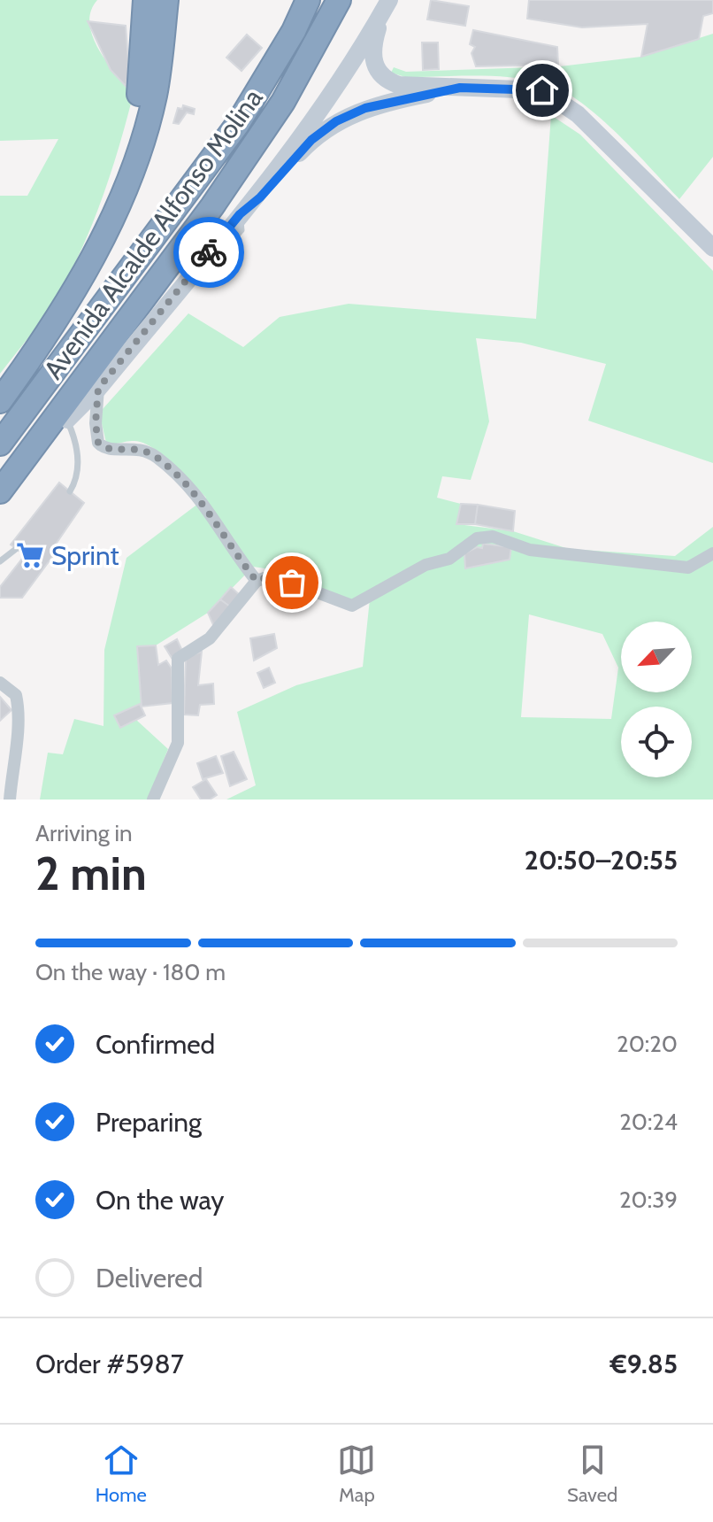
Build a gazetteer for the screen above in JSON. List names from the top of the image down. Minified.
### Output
{"streets":{"highway":["Avenida Alcalde Alfonso Molina"]},"places":{"supermarket":["Sprint"]},"north":"bottom left","page":{"heading":["2 min","Arriving in","20:50–20:55"],"panel":["Order #5987","€9.85"],"bar":"On the way · 180 m","list":[["Confirmed","20:20"],["Preparing","20:24"],["On the way","20:39"],"Delivered"],"tabs":["Home","Map","Saved"]}}
